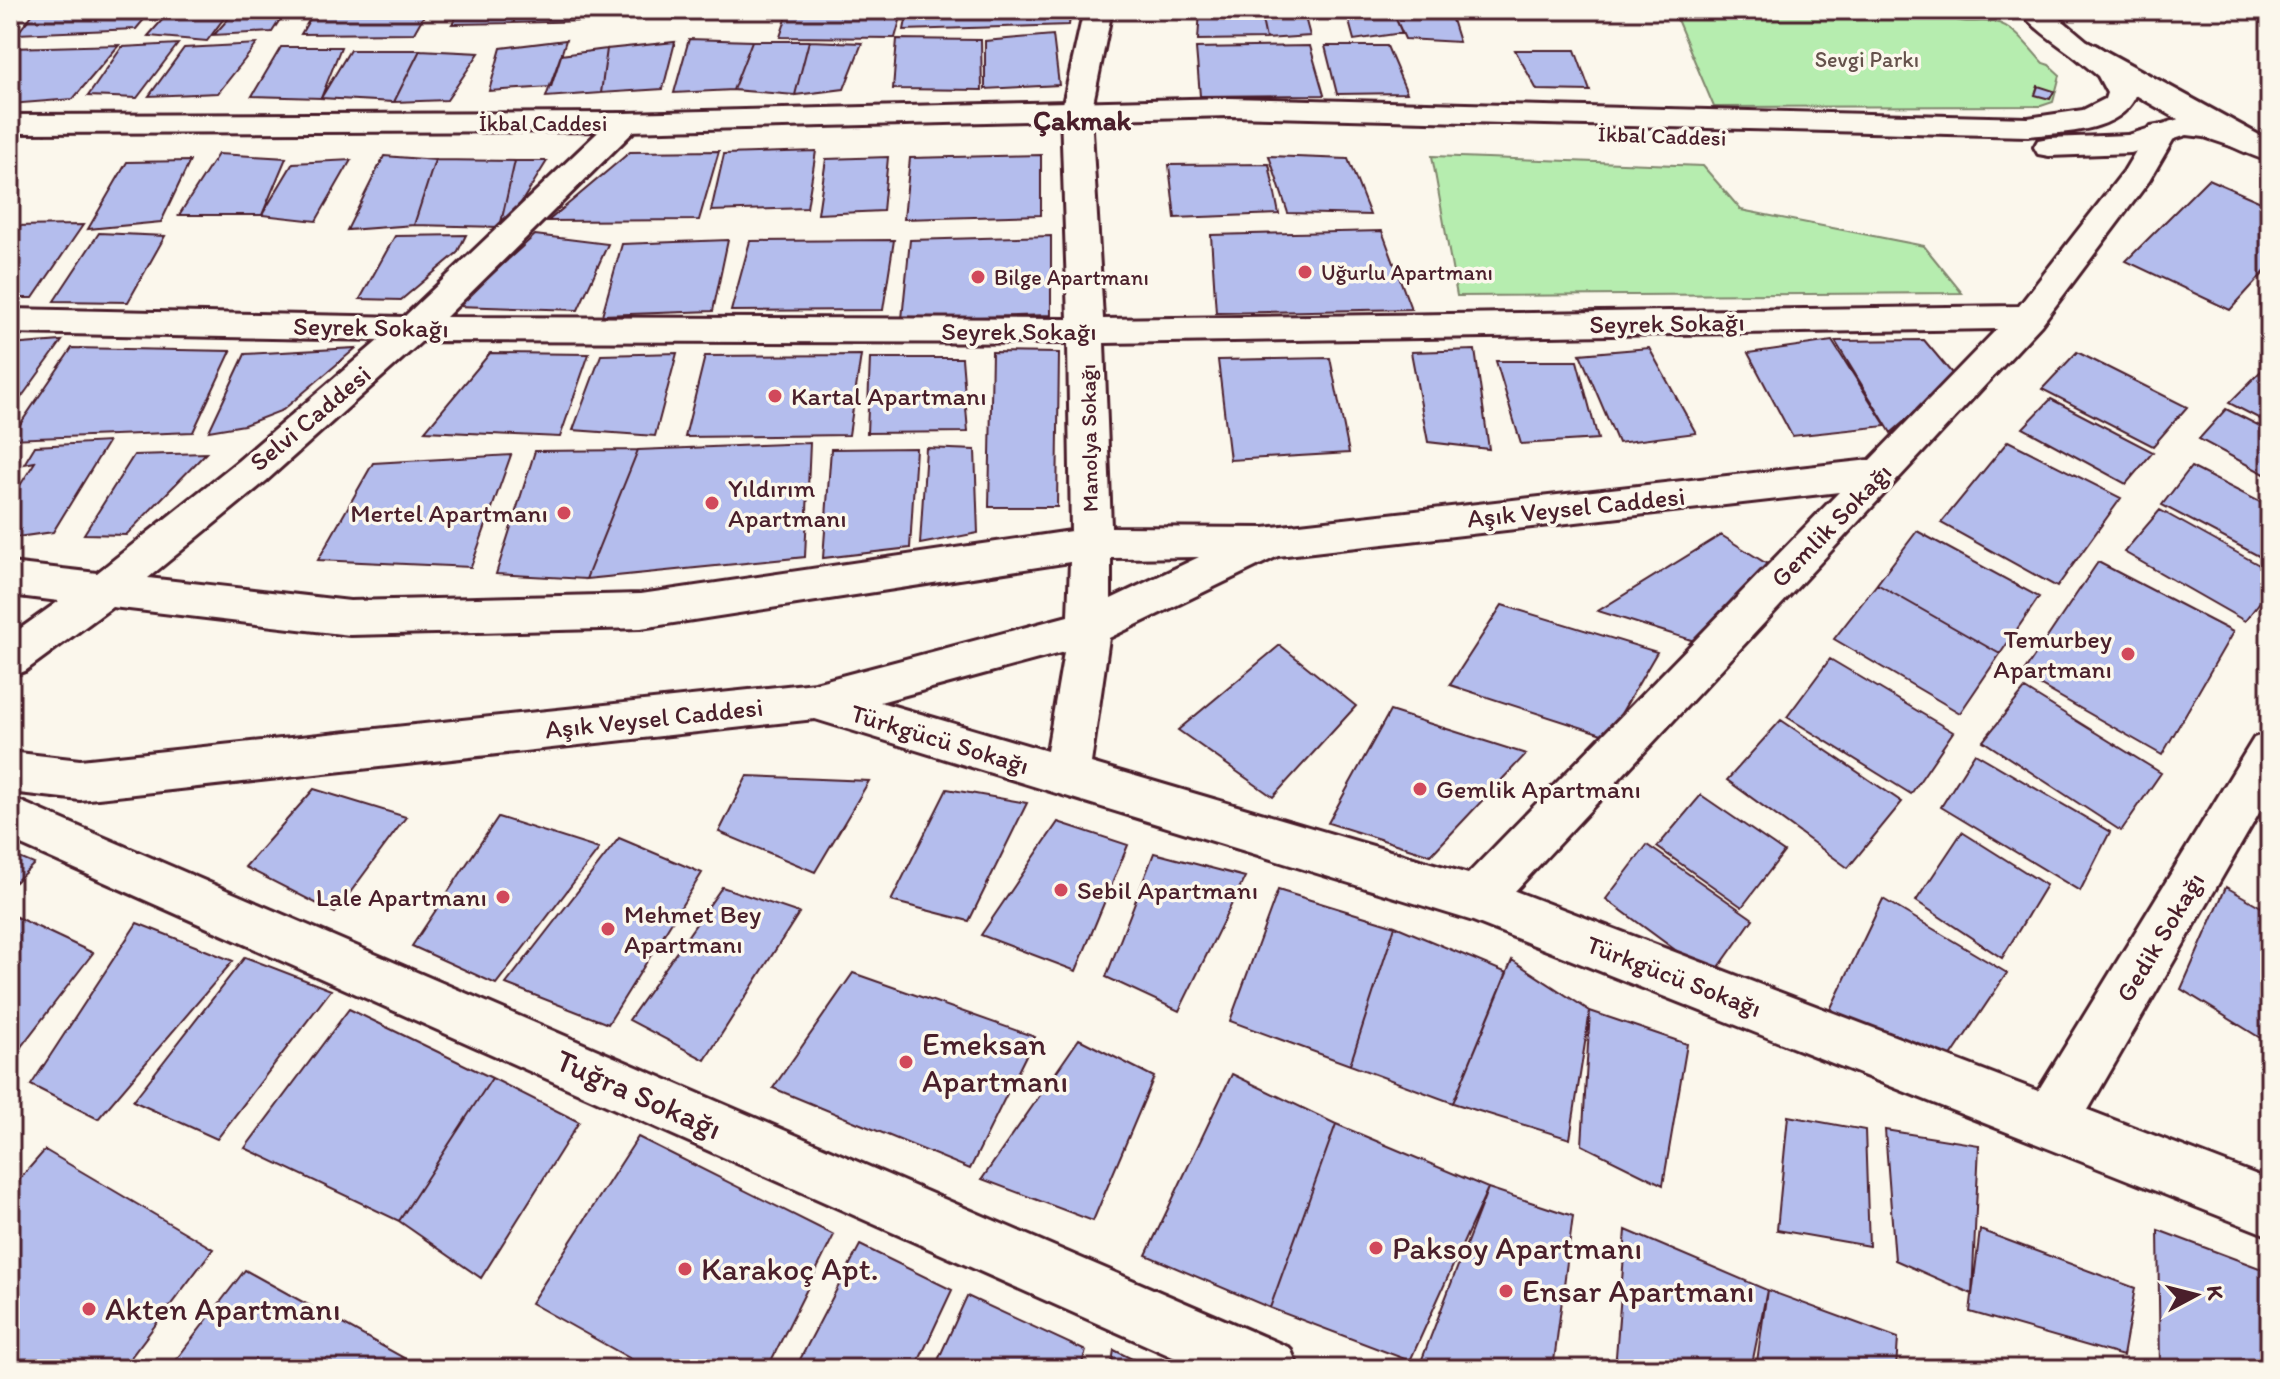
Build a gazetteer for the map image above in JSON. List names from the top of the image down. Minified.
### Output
{"streets":{"street":["İkbal Caddesi","Seyrek Sokağı","Selvi Caddesi","Manolya Sokağı","Aşık Veysel Caddesi","Gemlik Sokağı","Türkgücü Sokağı","Gedik Sokağı","Tuğra Sokağı"]},"crossings":[["İkbal Caddesi","Selvi Caddesi"],["İkbal Caddesi","Manolya Sokağı"],["İkbal Caddesi","Gemlik Sokağı"],["Seyrek Sokağı","Selvi Caddesi"],["Seyrek Sokağı","Manolya Sokağı"],["Seyrek Sokağı","Gemlik Sokağı"],["Selvi Caddesi","Aşık Veysel Caddesi"],["Manolya Sokağı","Aşık Veysel Caddesi"],["Manolya Sokağı","Türkgücü Sokağı"],["Aşık Veysel Caddesi","Gemlik Sokağı"],["Aşık Veysel Caddesi","Türkgücü Sokağı"],["Gemlik Sokağı","Türkgücü Sokağı"],["Türkgücü Sokağı","Gedik Sokağı"]],"districts":["Çakmak"],"parks":["Sevgi Parkı"],"places":["Uğurlu Apartmanı","Bilge Apartmanı","Kartal Apartmanı","Yıldırım Apartmanı","Mertel Apartmanı","Temurbey Apartmanı","Gemlik Apartmanı","Sebil Apartmanı","Lale Apartmanı","Mehmet Bey Apartmanı","Emeksan Apartmanı","Paksoy Apartmanı","Karakoç Apt.","Ensar Apartmanı","Akten Apartmanı"],"north":"right"}
